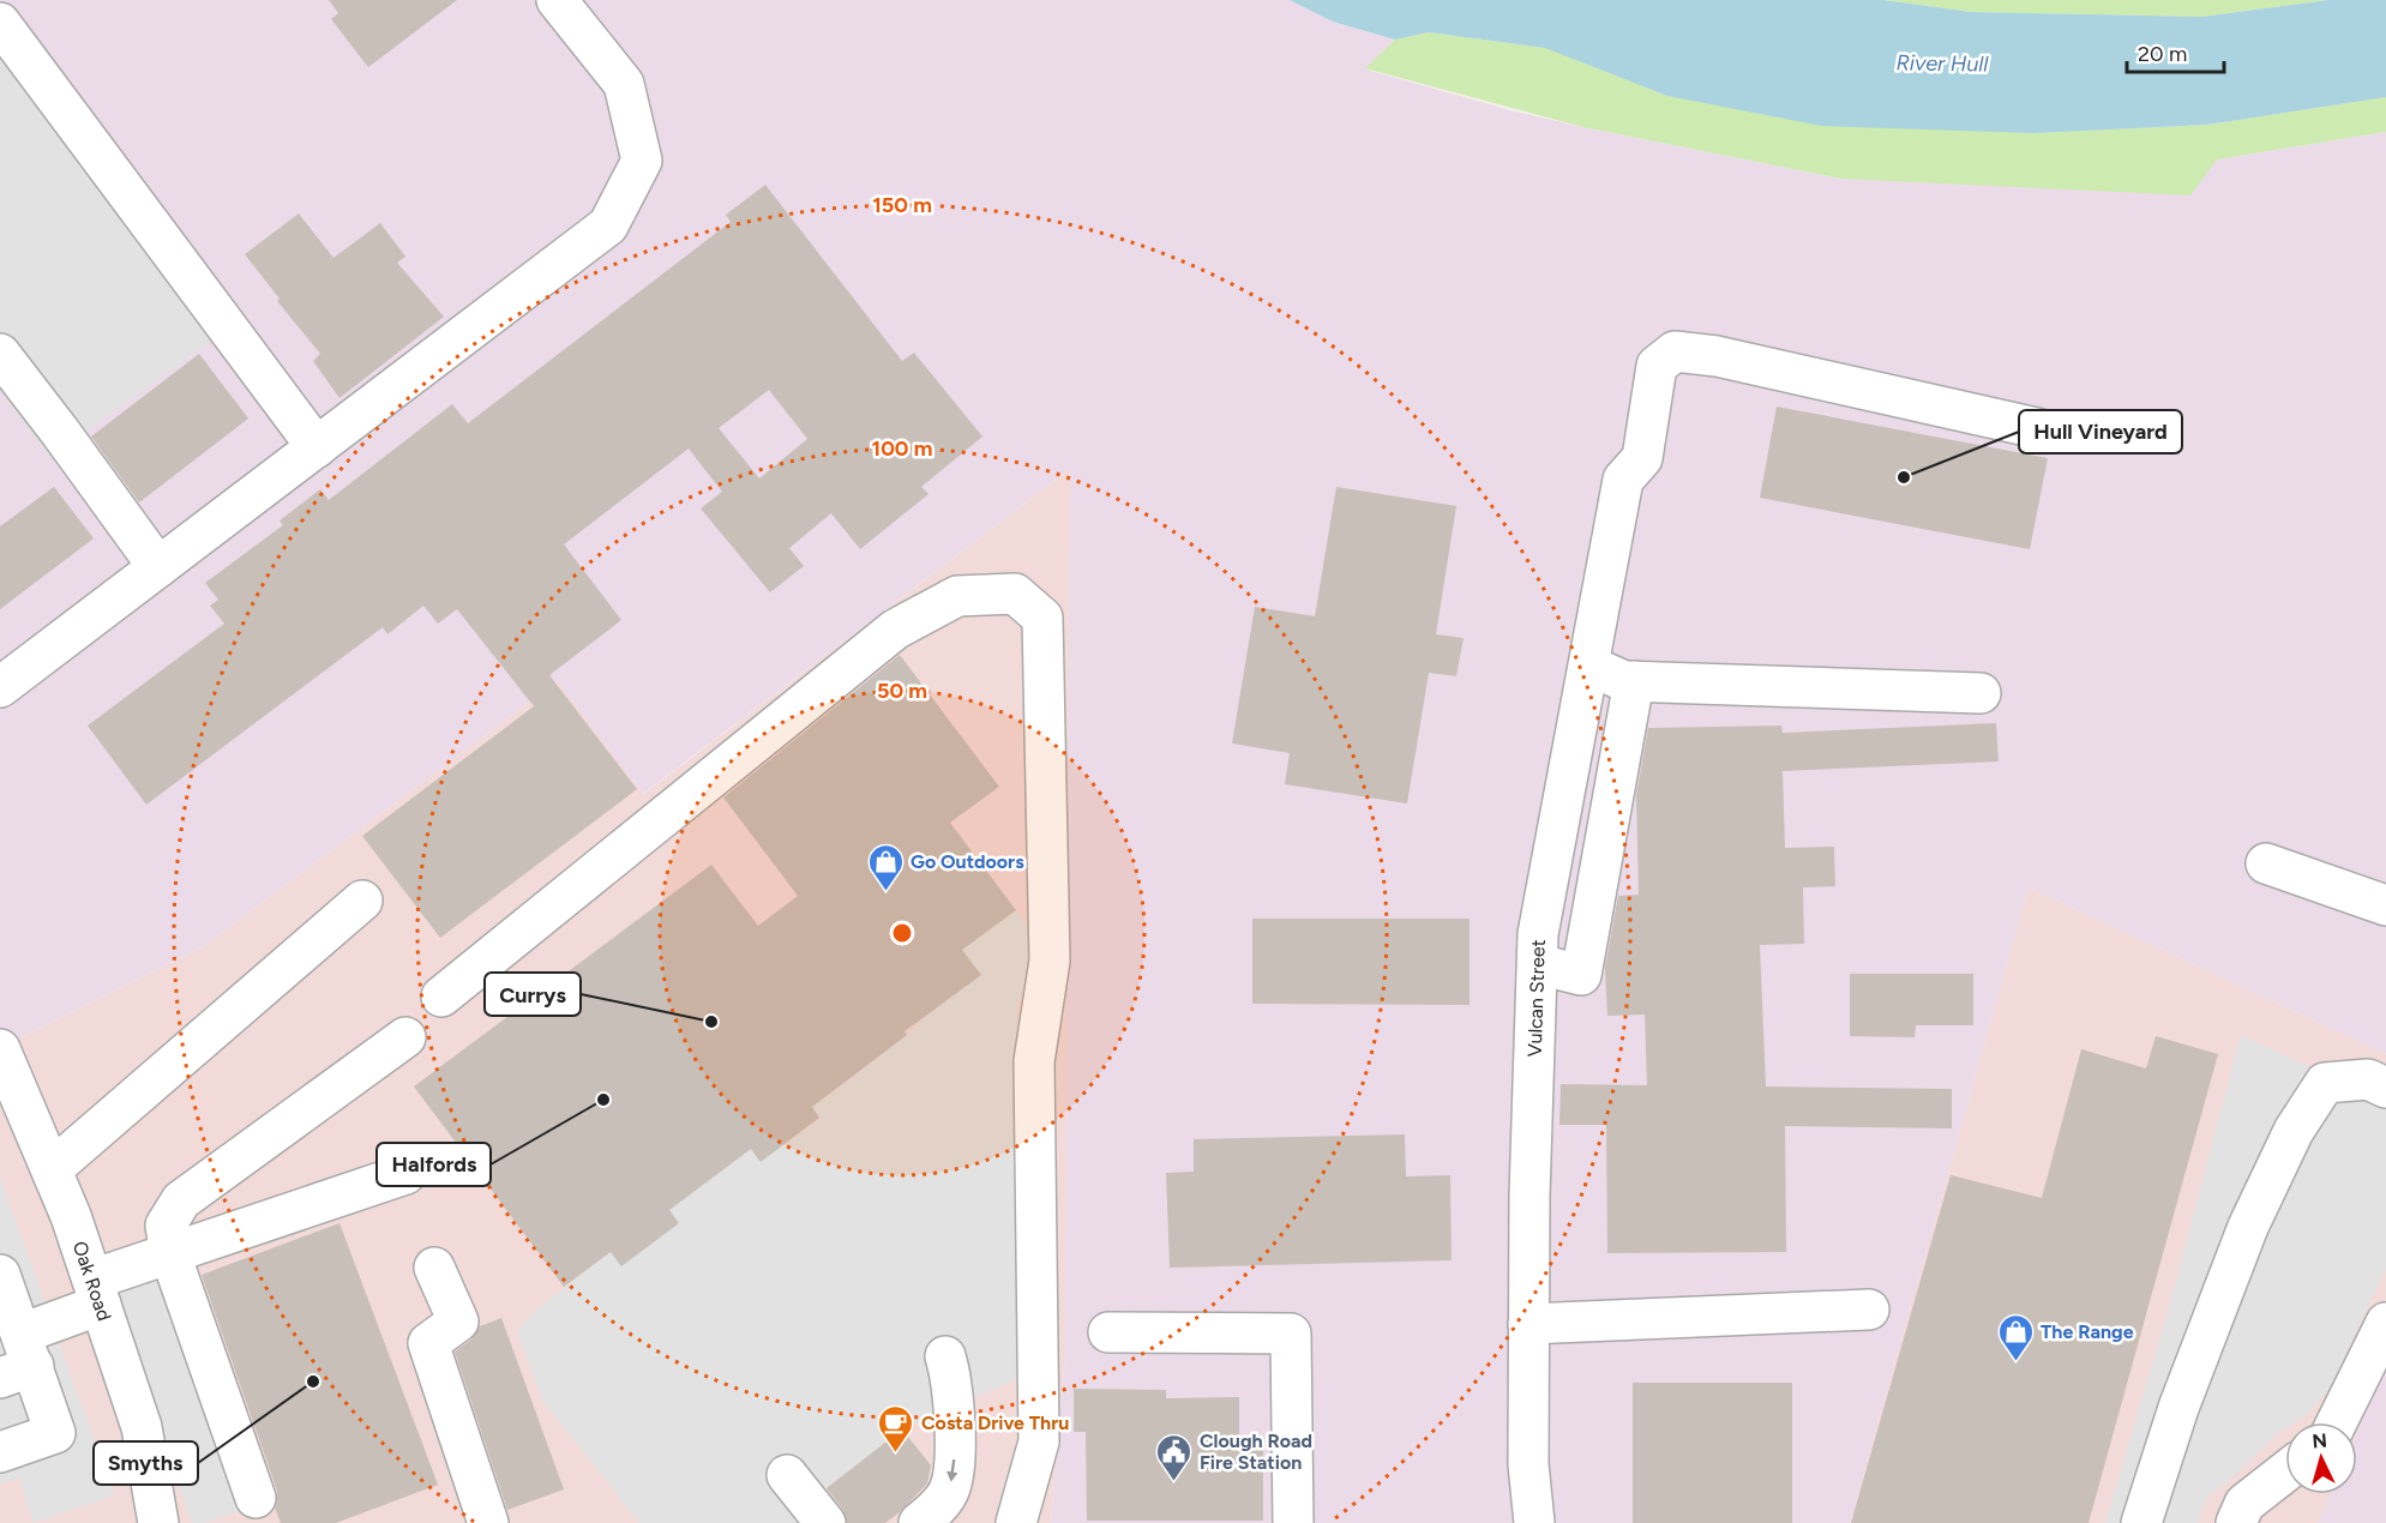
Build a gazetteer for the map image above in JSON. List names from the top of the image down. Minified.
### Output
{"streets":{"street":["Vulcan Street","Oak Road"]},"water":["River Hull"],"places":{"other":["Hull Vineyard","Currys","Halfords","Smyths"],"shop":["Go Outdoors","The Range"],"cafe":["Costa Drive Thru"],"public building":["Clough Road Fire Station"]},"scale_bar":"20 m","north":"top","rings":["150 m","100 m","50 m"]}
